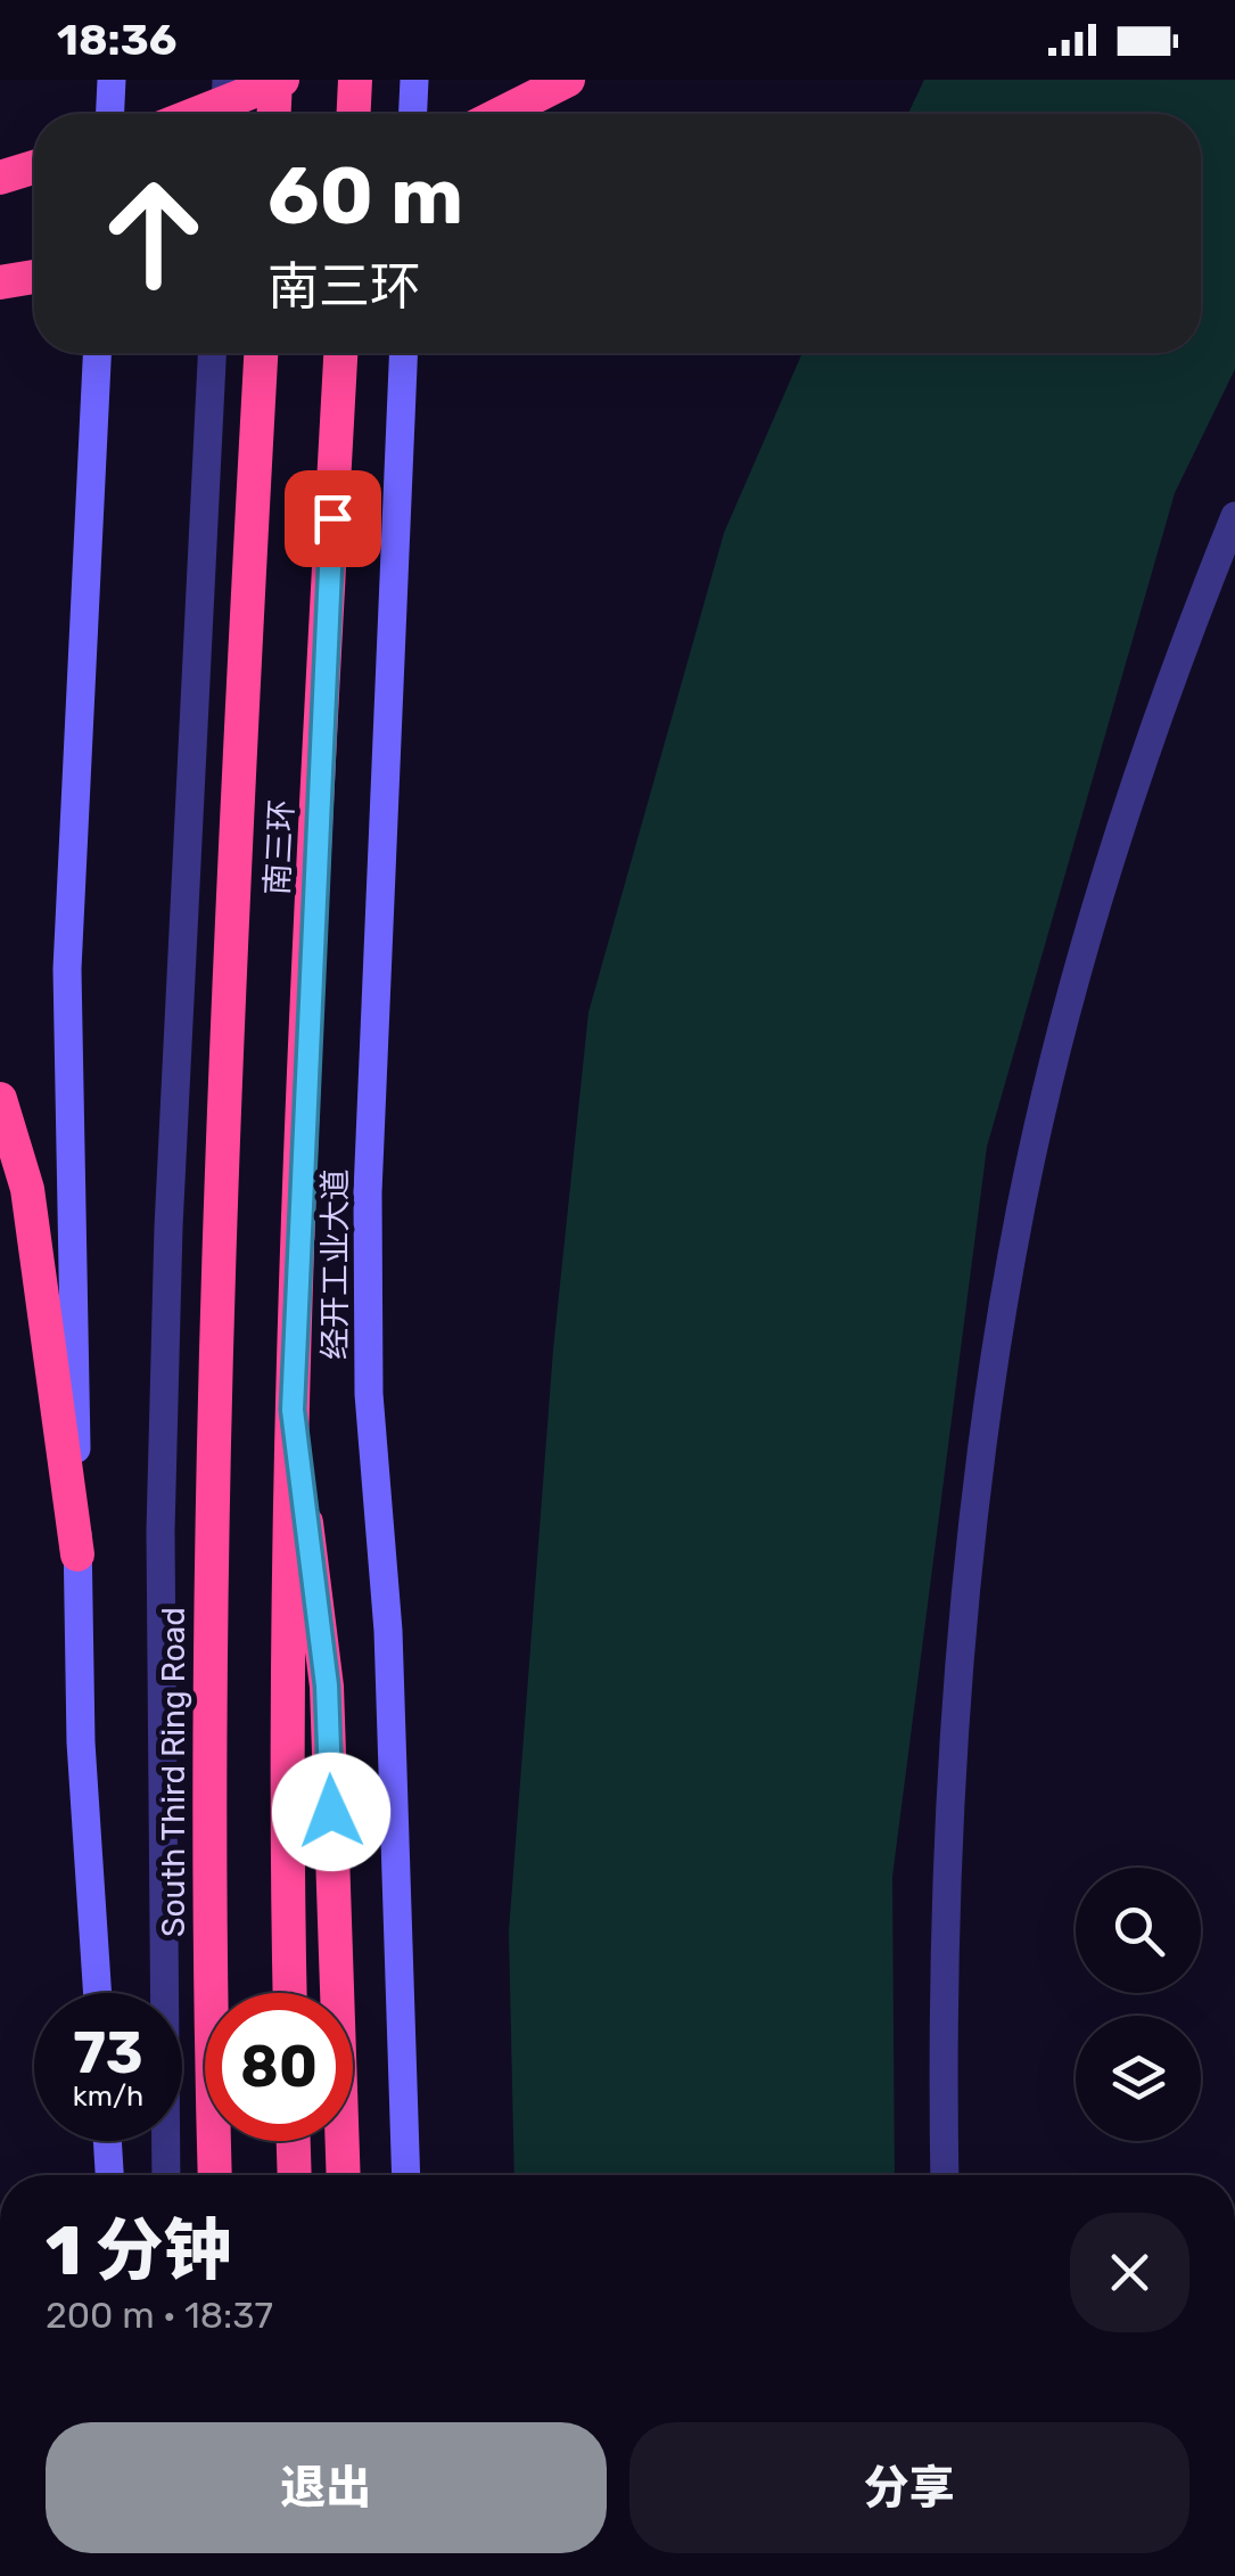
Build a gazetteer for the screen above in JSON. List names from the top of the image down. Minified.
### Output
{"streets":{"highway":["South Third Ring Road"],"street":["经开工业大道"]},"page":{"status":"18:36","turn":["60 m","南三环"],"speed":"73 km/h","limit":"80","heading":["1 分钟","200 m · 18:37"],"buttons":["退出","分享"]}}
